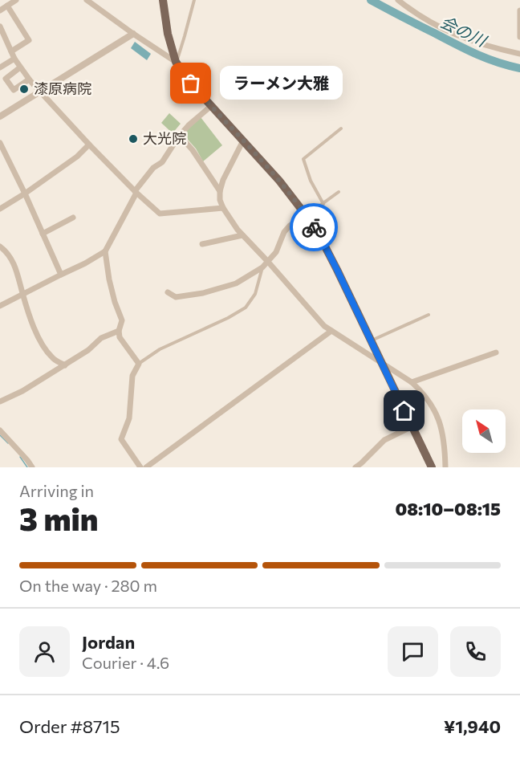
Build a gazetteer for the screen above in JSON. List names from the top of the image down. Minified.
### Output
{"water":["会の川"],"places":["ラーメン大雅","漆原病院","大光院"],"north":"top left","page":{"bubble":"ラーメン大雅","heading":["3 min","Arriving in","08:10–08:15"],"panel":["Jordan","Courier · 4.6","Order #8715","¥1,940"],"bar":"On the way · 280 m"}}
